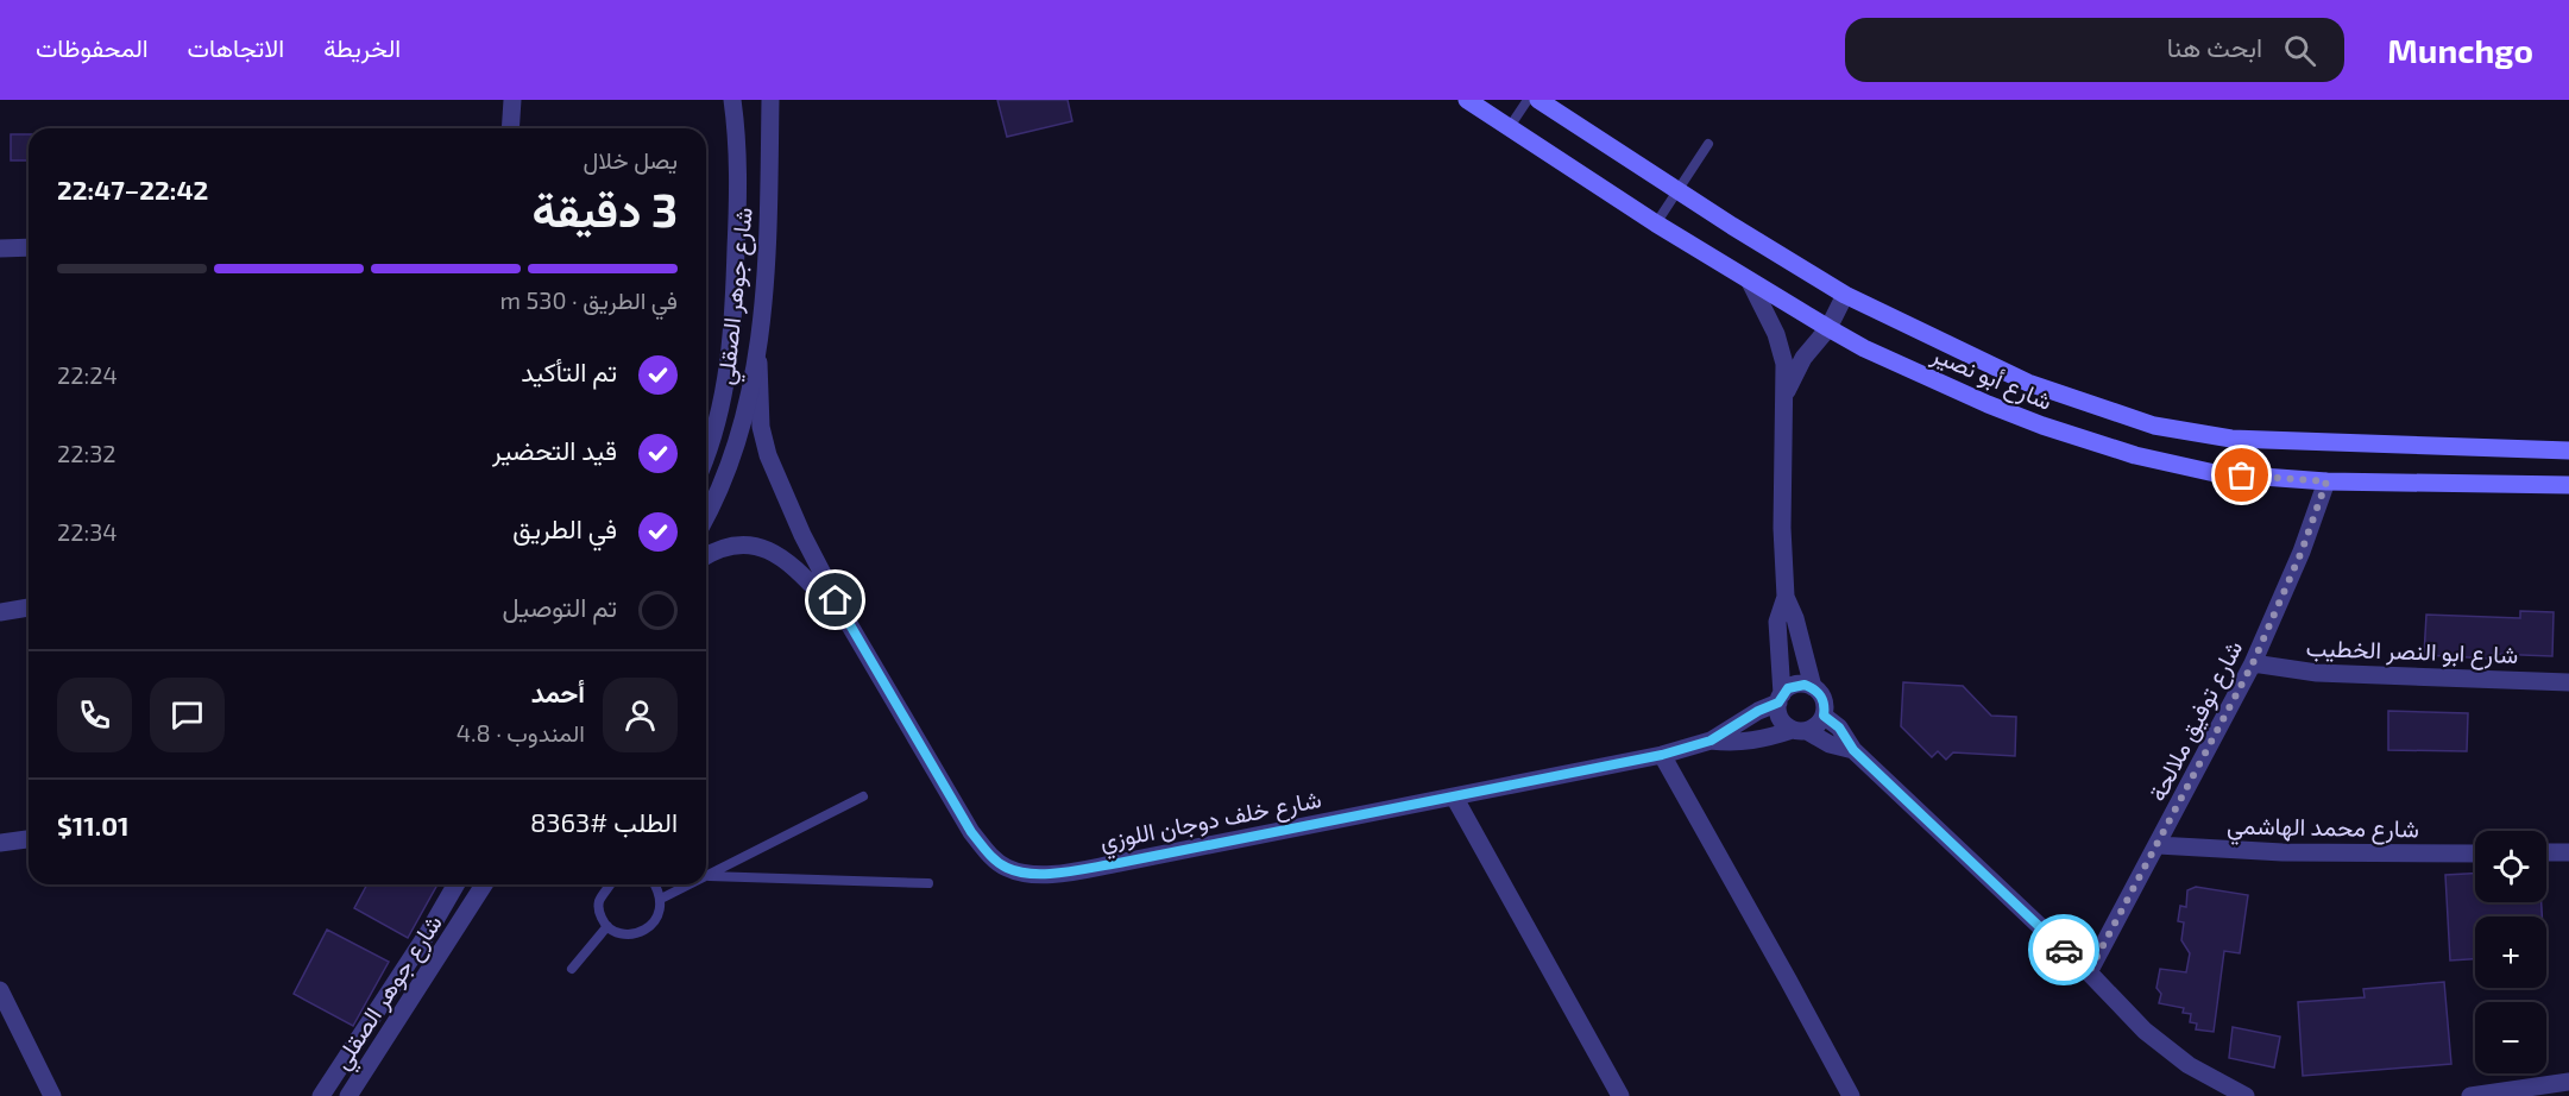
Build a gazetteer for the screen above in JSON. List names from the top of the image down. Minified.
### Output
{"streets":{"main road":["شارع أبو نصير"],"street":["شارع جوهر الصقلي","شارع ابو النصر الخطيب","شارع توفيق ملالحة","شارع خلف دوجان اللوزي","شارع محمد الهاشمي"]},"crossings":[["شارع جوهر الصقلي","شارع خلف دوجان اللوزي"],["شارع أبو نصير","شارع توفيق ملالحة"],["شارع ابو النصر الخطيب","شارع توفيق ملالحة"],["شارع توفيق ملالحة","شارع محمد الهاشمي"]],"page":{"header":"Munchgo","search":"ابحث هنا","nav":["الخريطة","الاتجاهات","المحفوظات"],"heading":["3 دقيقة","يصل خلال","22:42–22:47"],"panel":["أحمد","المندوب · 4.8","الطلب #8363","$11.01"],"bar":"في الطريق · 530 m","list":[["تم التأكيد","22:24"],["قيد التحضير","22:32"],["في الطريق","22:34"],"تم التوصيل"],"map_buttons":["+","−"]}}
